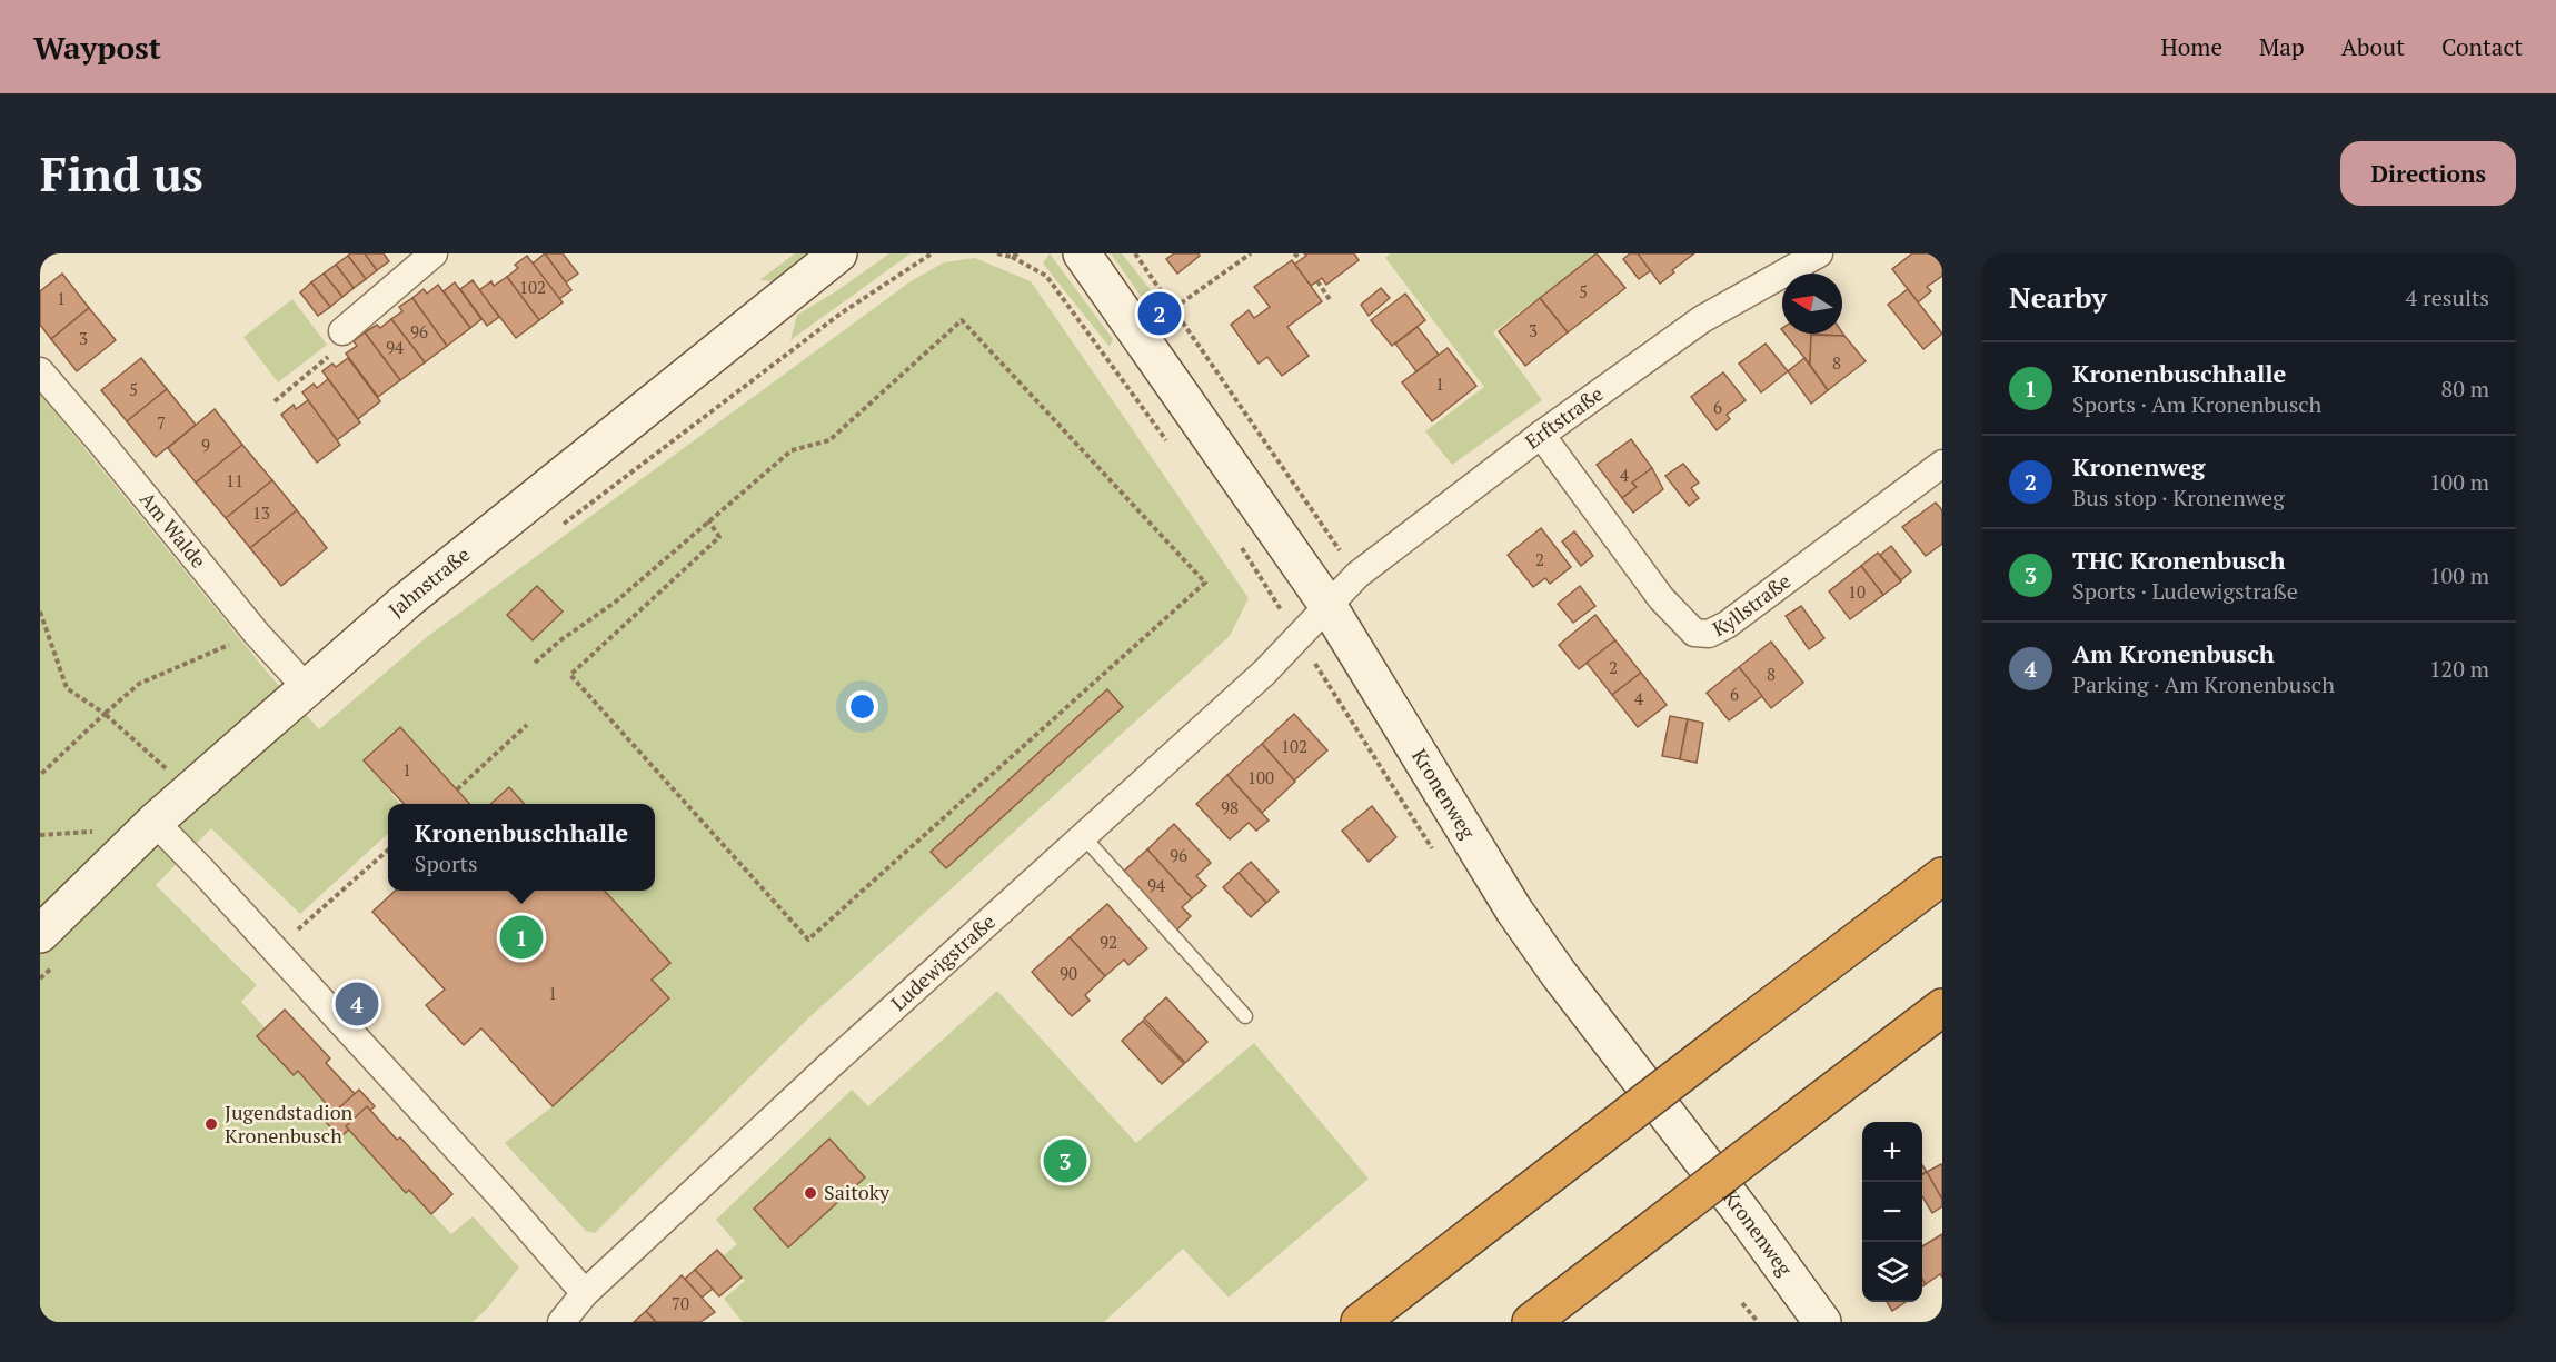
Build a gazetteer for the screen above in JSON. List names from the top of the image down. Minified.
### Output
{"streets":{"street":["Erftstraße","Am Walde","Jahnstraße","Kyllstraße","Kronenweg","Ludewigstraße"]},"crossings":[["Erftstraße","Kyllstraße"],["Erftstraße","Kronenweg"],["Erftstraße","Ludewigstraße"],["Am Walde","Jahnstraße"],["Kronenweg","Ludewigstraße"]],"places":["Jugendstadion Kronenbusch","Saitoky"],"house_numbers":["102","5","1","3","96","3","94","8","1","5","6","7","9","4","11","13","2","10","2","8","6","4","102","1","100","98","96","94","92","90","1","70"],"north":"left","page":{"header":"Waypost","nav":["Home","Map","About","Contact"],"buttons":"Directions","title":"Find us","heading":["Nearby","4 results"],"pins":["2","1","4","3"],"list":[{"mark":"1","name":"Kronenbuschhalle","note":"Sports · Am Kronenbusch","value":"80 m"},{"mark":"2","name":"Kronenweg","note":"Bus stop · Kronenweg","value":"100 m"},{"mark":"3","name":"THC Kronenbusch","note":"Sports · Ludewigstraße","value":"100 m"},{"mark":"4","name":"Am Kronenbusch","note":"Parking · Am Kronenbusch","value":"120 m"}],"popup":["Kronenbuschhalle","Sports"],"map_buttons":["+","−"]}}
